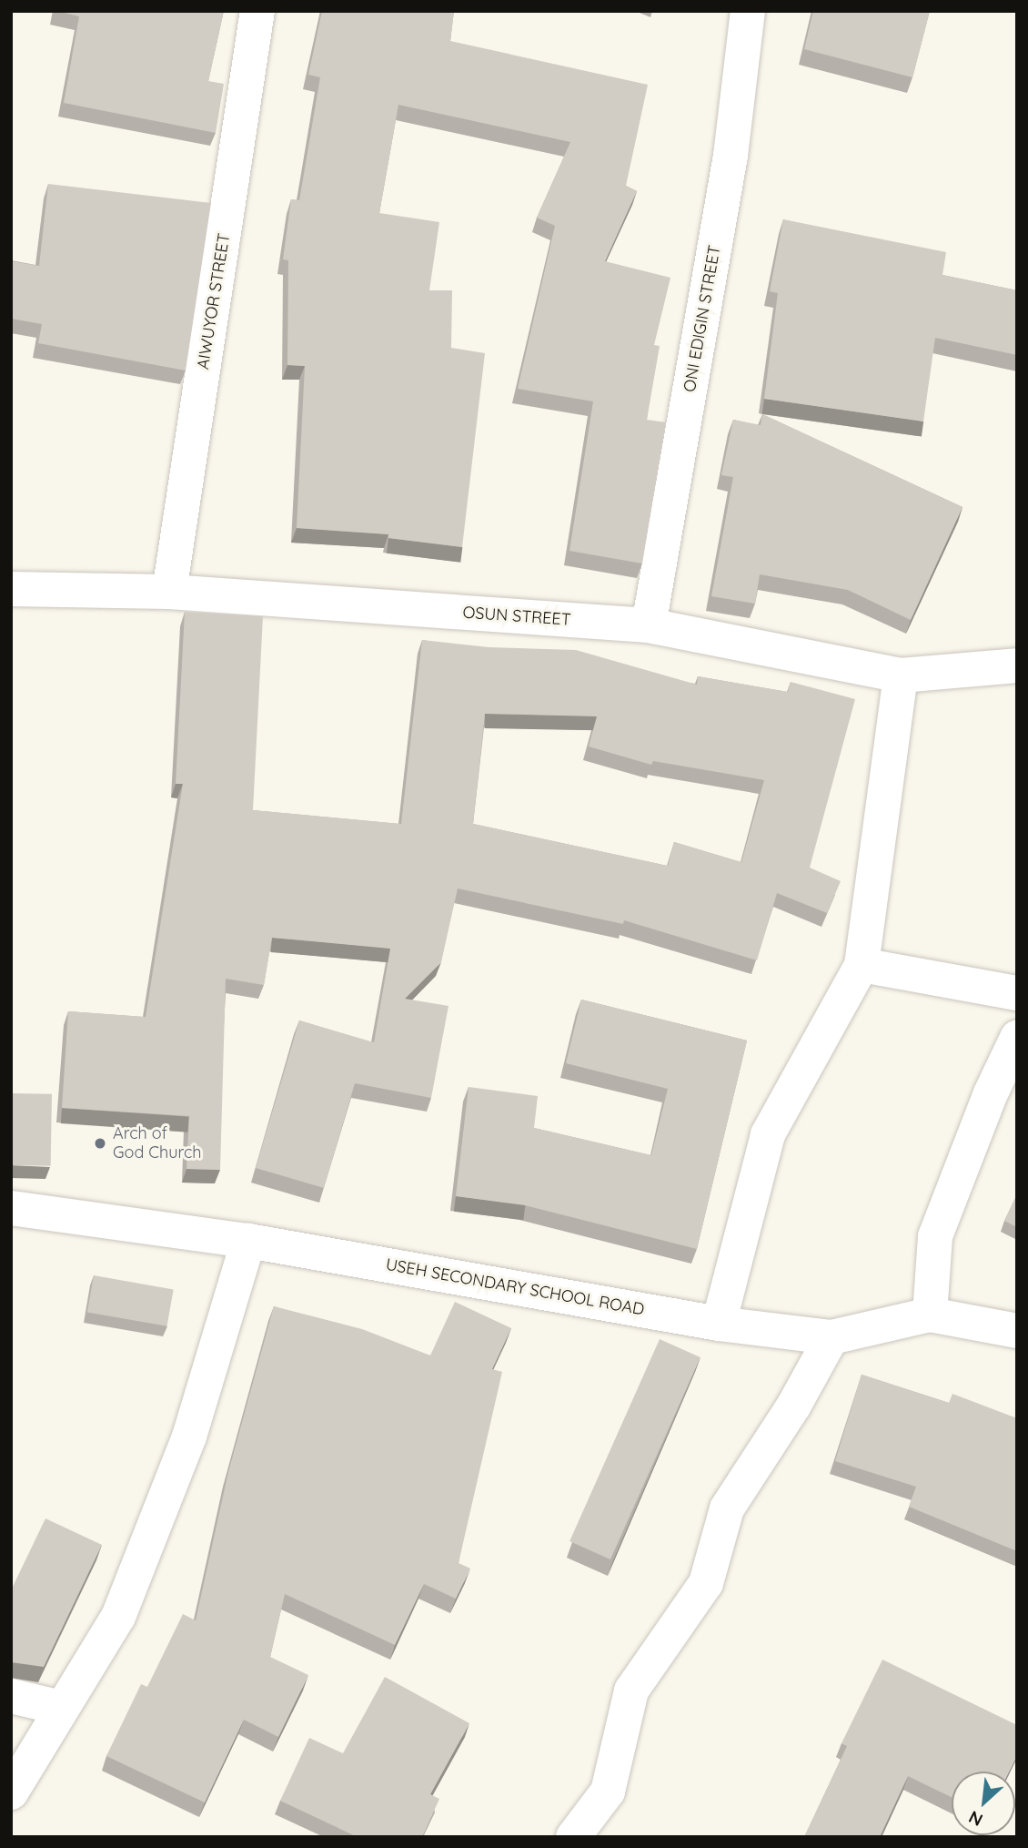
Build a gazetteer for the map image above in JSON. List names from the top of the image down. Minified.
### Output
{"streets":{"street":["AIWUYOR STREET","ONI EDIGIN STREET","OSUN STREET","USEH SECONDARY SCHOOL ROAD"]},"crossings":[["AIWUYOR STREET","OSUN STREET"],["ONI EDIGIN STREET","OSUN STREET"]],"places":["Arch of God Church"],"north":"bottom left"}
